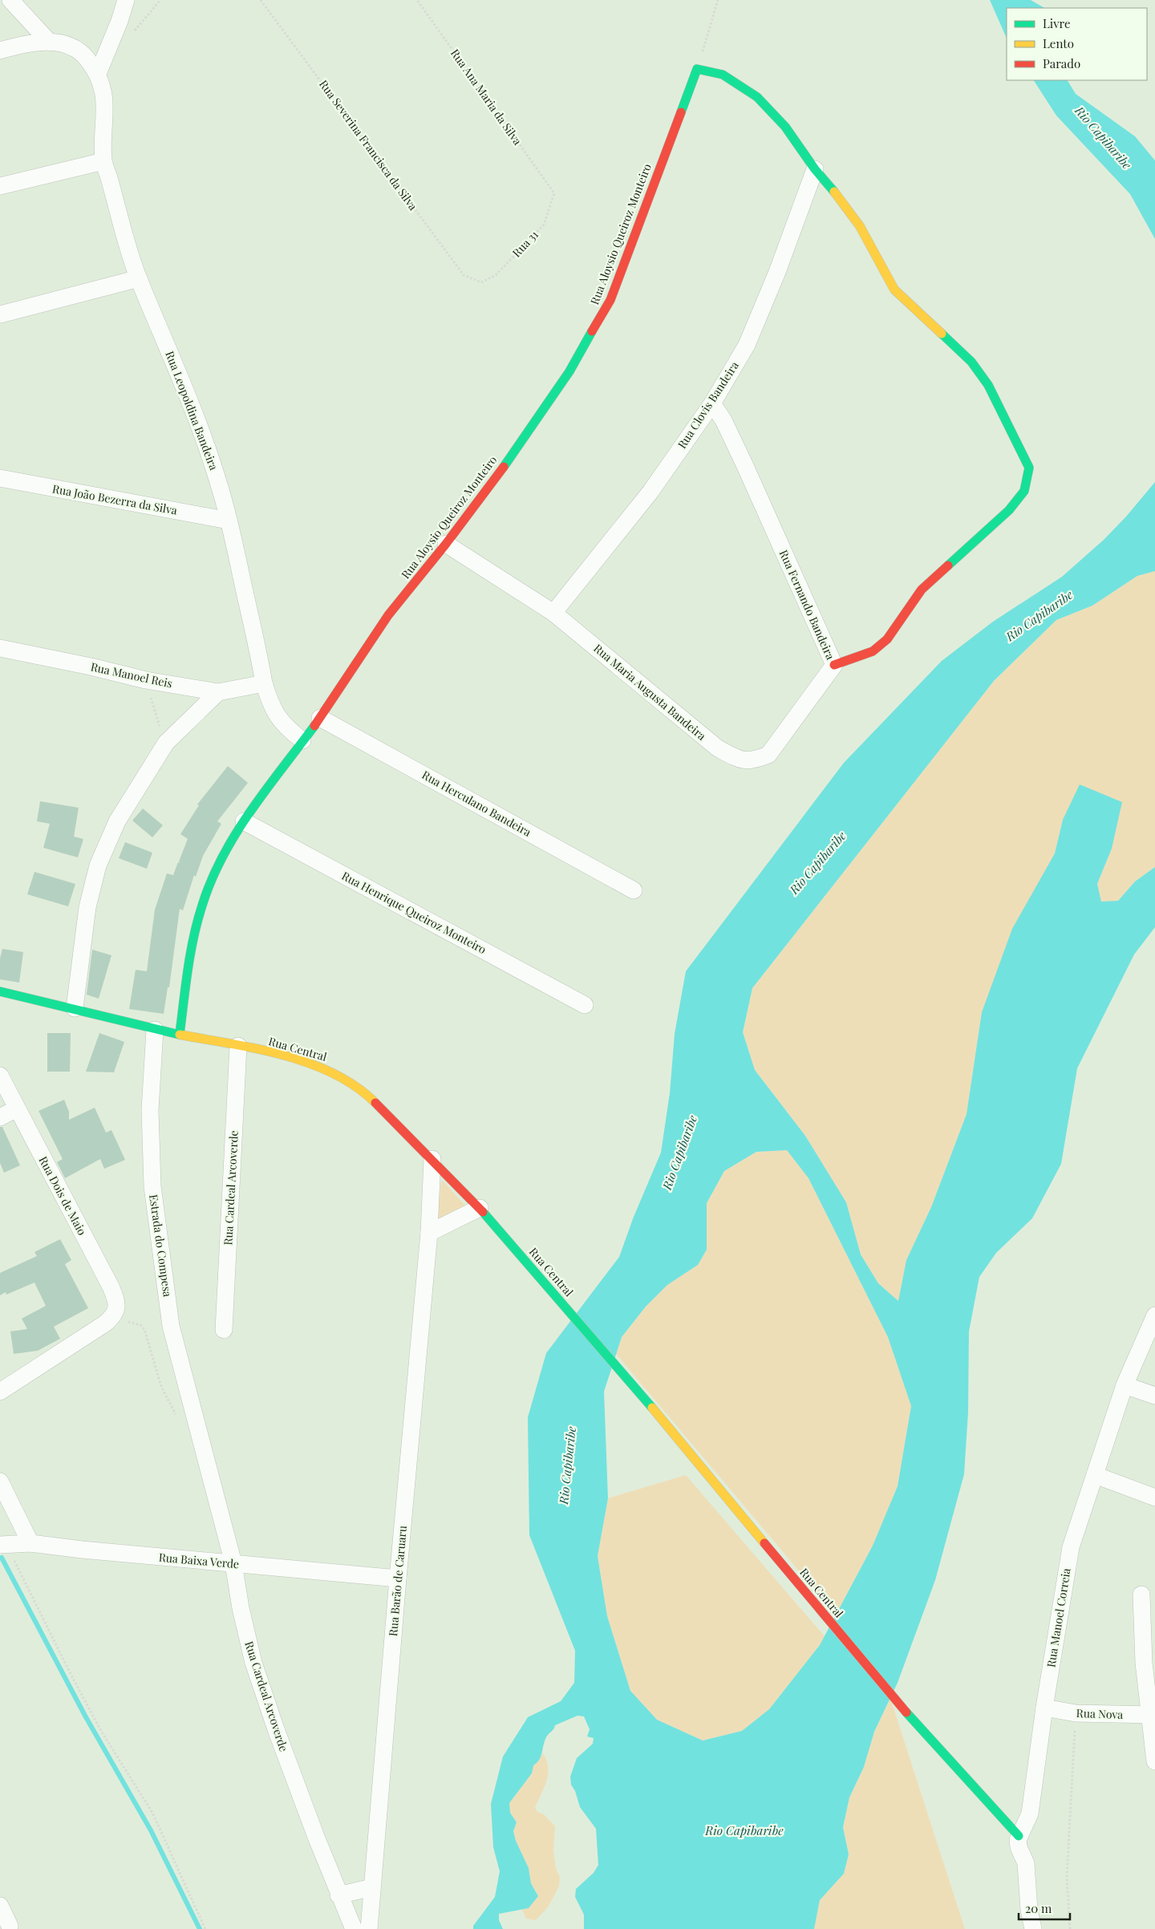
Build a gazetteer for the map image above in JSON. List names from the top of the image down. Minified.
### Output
{"streets":{"street":["Rua Aloysio Queiroz Monteiro","Rua Clovis Bandeira","Rua Leopoldina Bandeira","Rua João Bezerra da Silva","Rua Fernando Bandeira","Rua Manoel Reis","Rua Maria Augusta Bandeira","Rua Herculano Bandeira","Rua Henrique Queiroz Monteiro","Rua Central","Rua Cardeal Arcoverde","Rua Dois de Maio","Estrada do Compesa","Rua Baixa Verde","Rua Barão de Caruaru","Rua Manoel Correia","Rua Nova"],"path":["Rua Ana Maria da Silva","Rua Severina Francisca da Silva","Rua 31"]},"crossings":[["Rua Ana Maria da Silva","Rua 31"],["Rua Severina Francisca da Silva","Rua 31"],["Rua Aloysio Queiroz Monteiro","Rua Leopoldina Bandeira"],["Rua Aloysio Queiroz Monteiro","Rua Maria Augusta Bandeira"],["Rua Aloysio Queiroz Monteiro","Rua Herculano Bandeira"],["Rua Aloysio Queiroz Monteiro","Rua Henrique Queiroz Monteiro"],["Rua Aloysio Queiroz Monteiro","Rua Central"],["Rua Clovis Bandeira","Rua Fernando Bandeira"],["Rua Clovis Bandeira","Rua Maria Augusta Bandeira"],["Rua Leopoldina Bandeira","Rua João Bezerra da Silva"],["Rua Leopoldina Bandeira","Rua Manoel Reis"],["Rua Fernando Bandeira","Rua Maria Augusta Bandeira"],["Rua Central","Rua Cardeal Arcoverde"],["Rua Central","Estrada do Compesa"],["Rua Central","Rua Barão de Caruaru"],["Rua Central","Rua Manoel Correia"],["Rua Cardeal Arcoverde","Estrada do Compesa"],["Rua Cardeal Arcoverde","Rua Baixa Verde"],["Rua Baixa Verde","Rua Barão de Caruaru"],["Rua Manoel Correia","Rua Nova"]],"water":["Rio Capibaribe"],"legend":["Livre","Lento","Parado"],"scale_bar":"20 m"}
